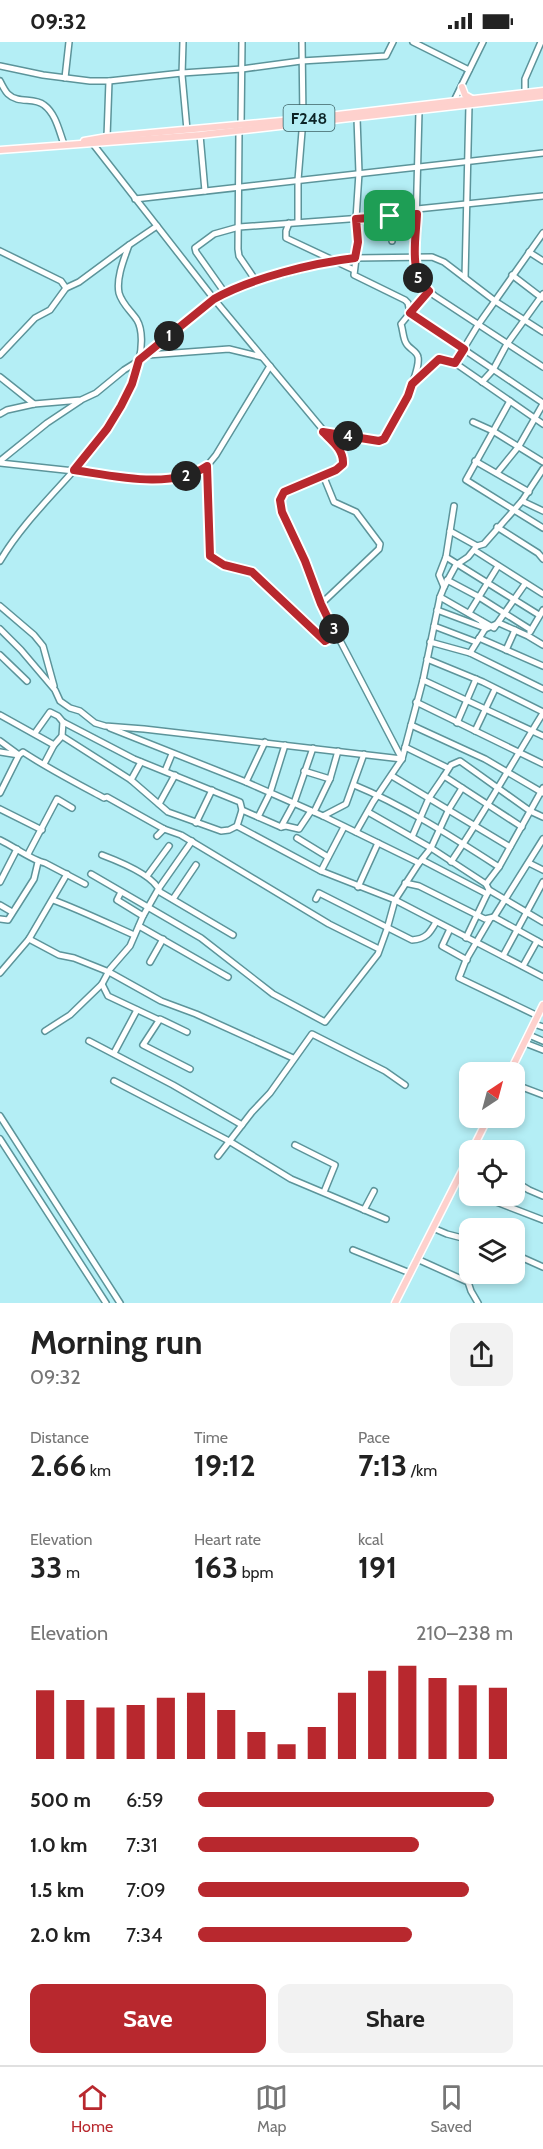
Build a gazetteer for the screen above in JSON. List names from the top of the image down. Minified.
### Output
{"streets":{"main road":["F248"]},"north":"top right","page":{"status":"09:32","pins":["5","1","4","2","3"],"heading":["Morning run","09:32"],"stats":[["Distance","2.66 km"],["Time","19:12"],["Pace","7:13 /km"],["Elevation","33 m"],["Heart rate","163 bpm"],["kcal","191"]],"chart":["Elevation","210–238 m"],"list":[{"name":"500 m","note":"6:59"},{"name":"1.0 km","note":"7:31"},{"name":"1.5 km","note":"7:09"},{"name":"2.0 km","note":"7:34"}],"buttons":["Save","Share"],"tabs":["Home","Map","Saved"]}}
